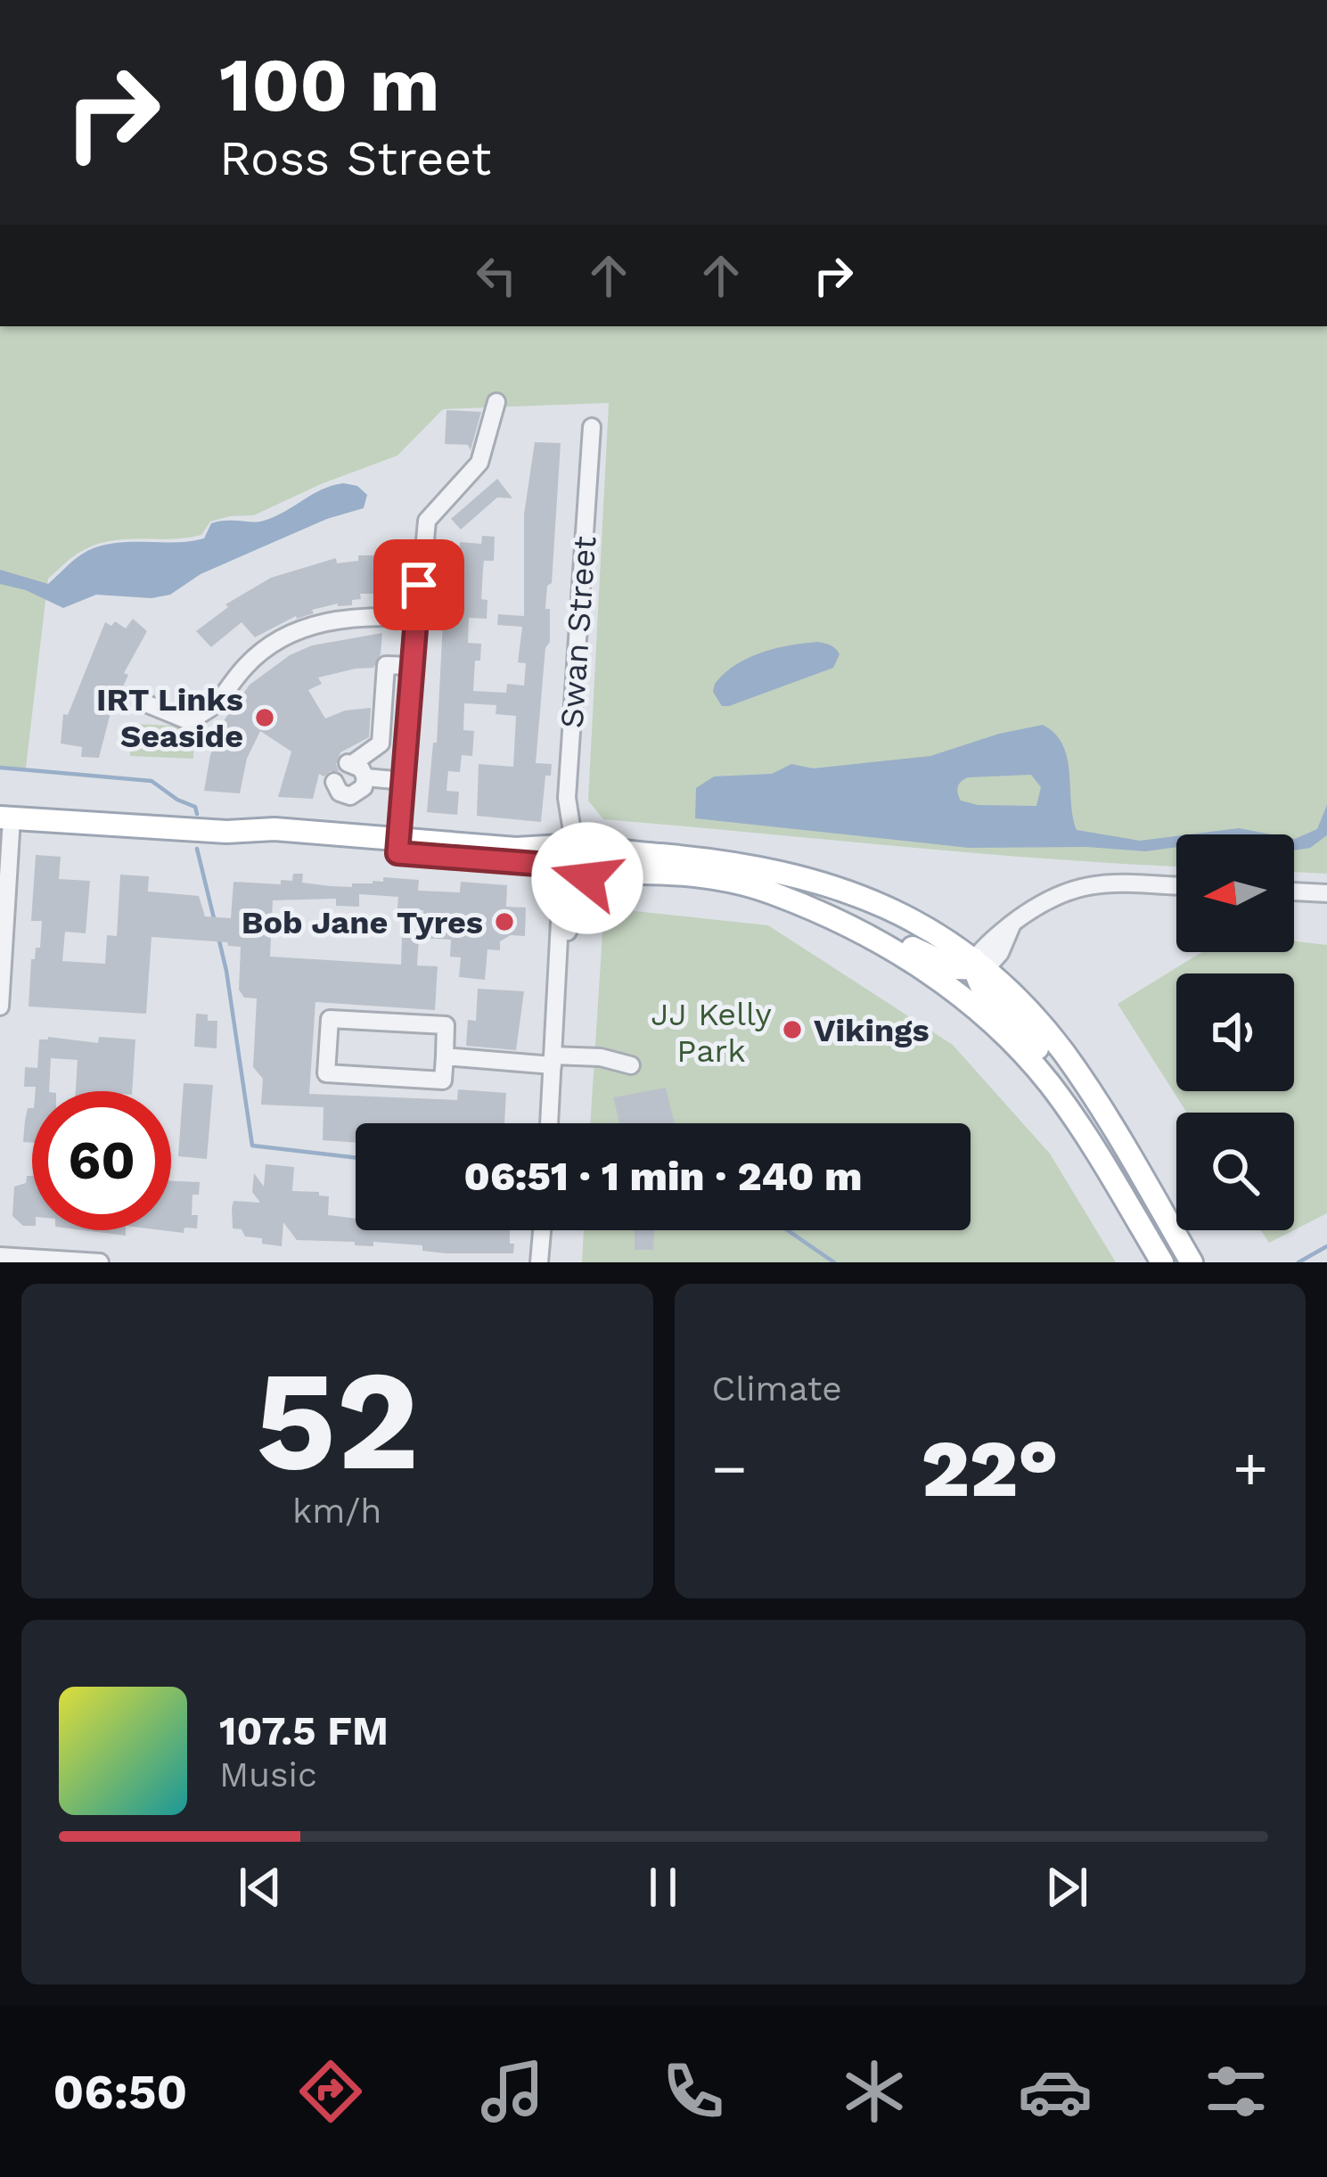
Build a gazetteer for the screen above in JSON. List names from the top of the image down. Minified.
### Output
{"streets":{"street":["Swan Street"]},"parks":["JJ Kelly Park"],"places":["IRT Links Seaside","Bob Jane Tyres","Vikings"],"north":"left","page":{"turn":["100 m","Ross Street"],"limit":"60","trip":"06:51 · 1 min · 240 m","tile":[["52","km/h"],"Climate"],"heat":["−","22°","+"],"song":["107.5 FM","Music"],"tabs":"06:50"}}
